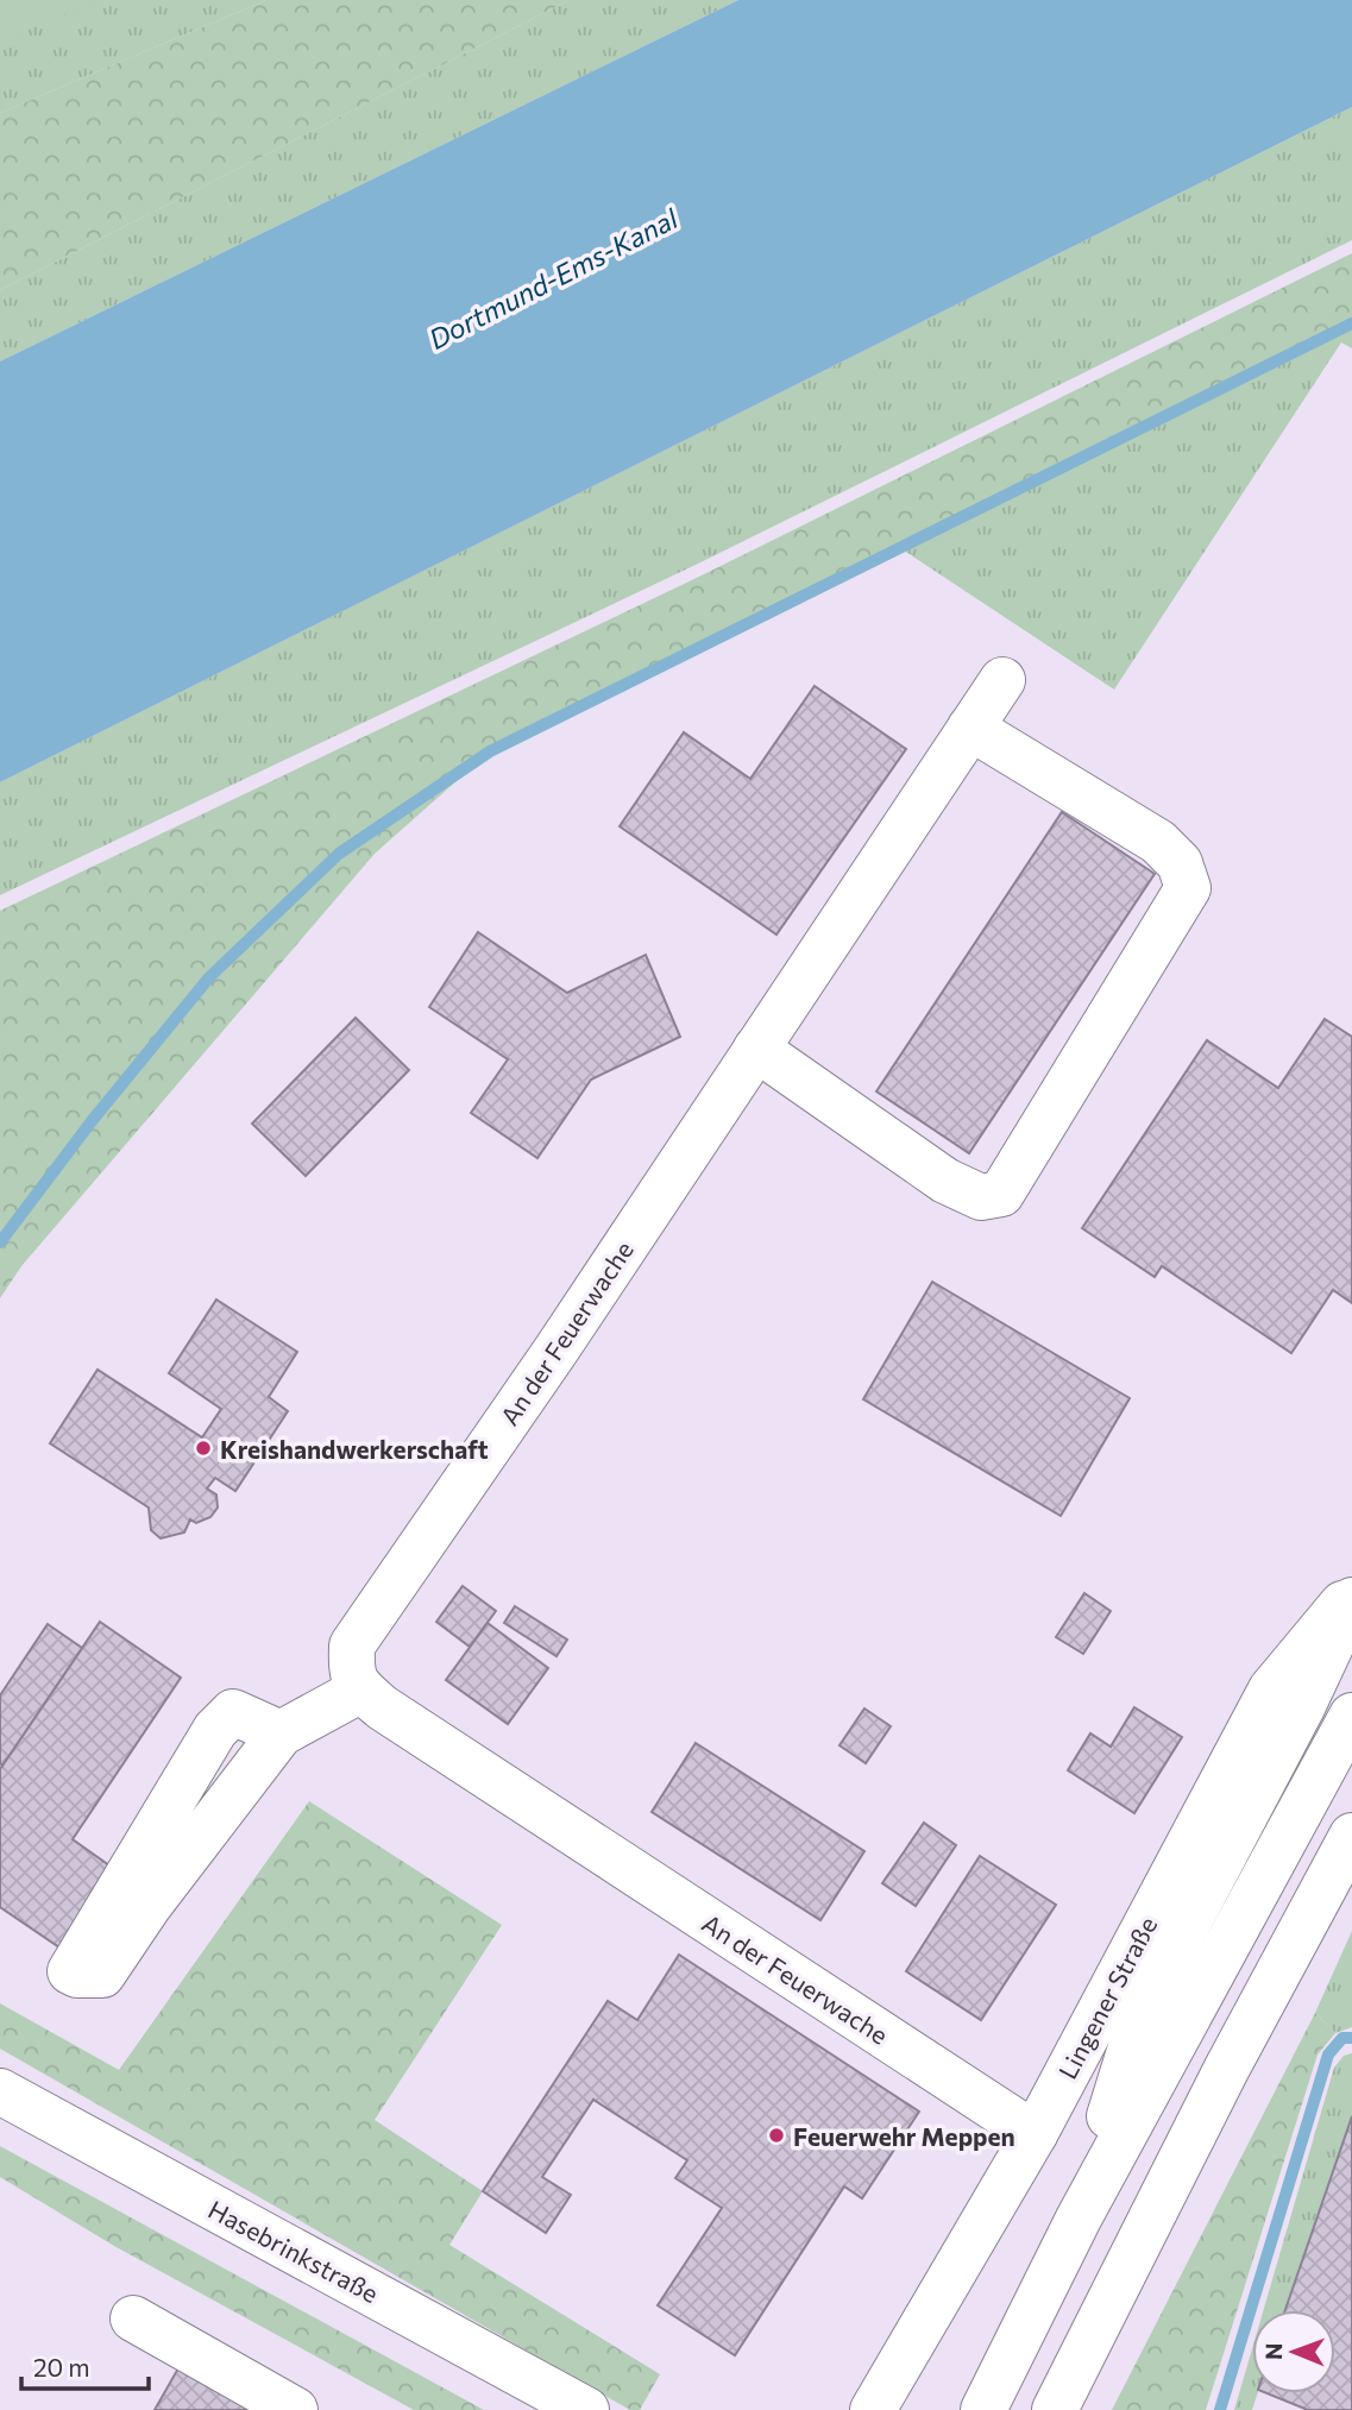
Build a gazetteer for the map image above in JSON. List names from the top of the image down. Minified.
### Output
{"streets":{"main road":["An der Feuerwache","Lingener Straße","Hasebrinkstraße"]},"crossings":[["An der Feuerwache","Lingener Straße"]],"water":["Dortmund-Ems-Kanal"],"places":["Kreishandwerkerschaft","Feuerwehr Meppen"],"scale_bar":"20 m","north":"left"}
